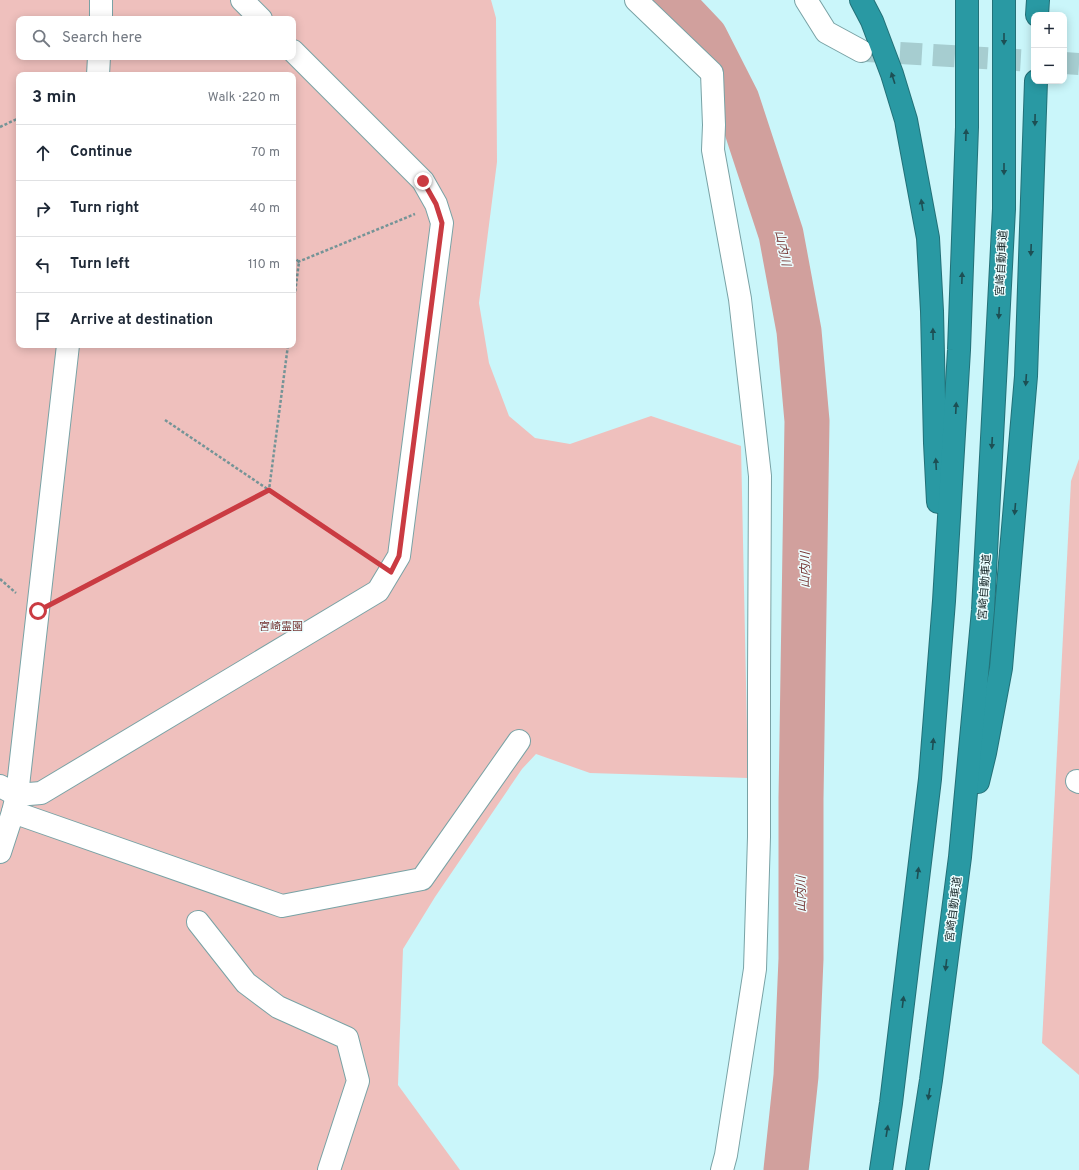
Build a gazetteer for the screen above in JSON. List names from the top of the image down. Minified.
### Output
{"streets":{"highway":["宮崎自動車道"]},"water":["山内川"],"parks":["宮崎霊園"],"page":{"map_buttons":["+","−"],"search":"Search here","heading":["3 min","Walk · 220 m"],"list":[["Continue","70 m"],["Turn right","40 m"],["Turn left","110 m"],"Arrive at destination"]}}
